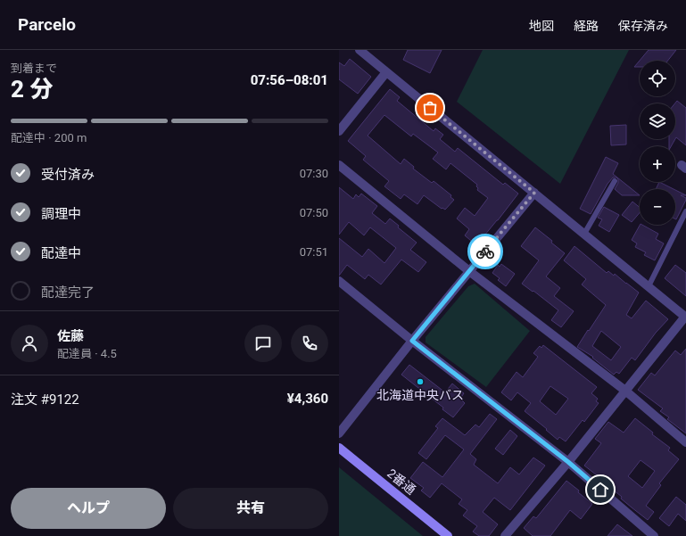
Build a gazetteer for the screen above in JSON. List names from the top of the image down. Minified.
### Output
{"streets":{"street":["2番通"]},"places":["北海道中央バス"],"page":{"header":"Parcelo","nav":["地図","経路","保存済み"],"heading":["2 分","到着まで","07:56–08:01"],"panel":["佐藤","配達員 · 4.5","注文 #9122","¥4,360"],"map_buttons":["+","−"],"bar":"配達中 · 200 m","list":[["受付済み","07:30"],["調理中","07:50"],["配達中","07:51"],"配達完了"],"buttons":["ヘルプ","共有"]}}
